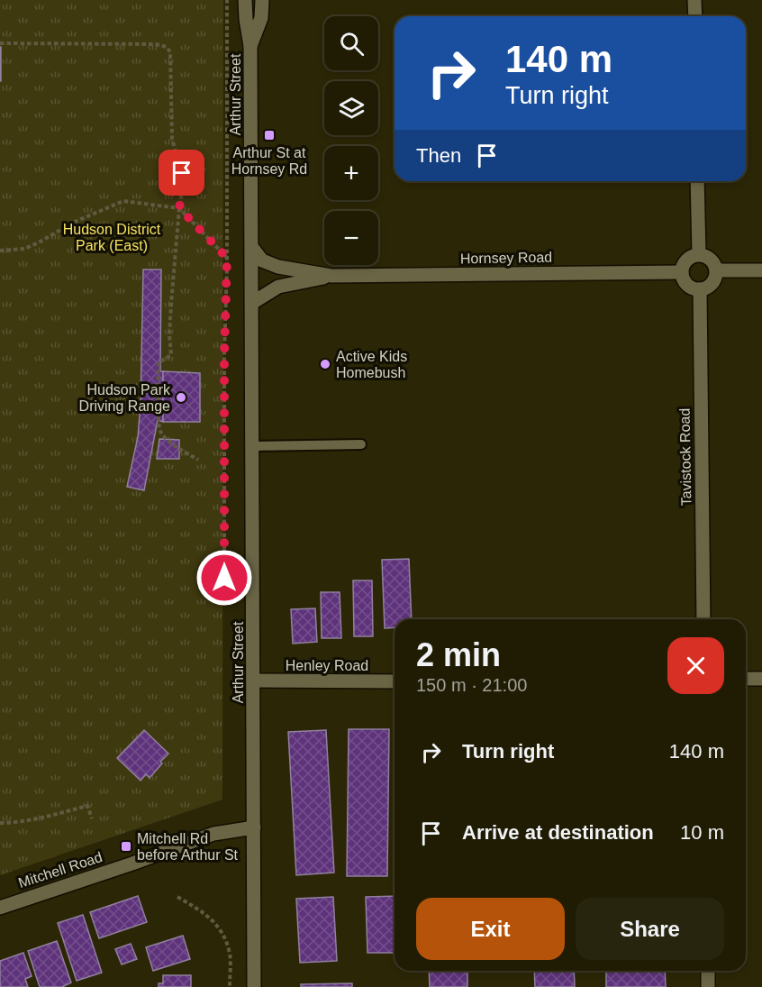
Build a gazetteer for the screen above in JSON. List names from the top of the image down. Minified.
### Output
{"streets":{"street":["Arthur Street","Hornsey Road","Tavistock Road","Henley Road","Mitchell Road"]},"crossings":[["Arthur Street","Hornsey Road"],["Arthur Street","Henley Road"],["Arthur Street","Mitchell Road"],["Hornsey Road","Tavistock Road"]],"parks":["Hudson District Park (East)"],"places":{"transit":["Arthur St at Hornsey Rd","Mitchell Rd before Arthur St"],"other":["Active Kids Homebush","Hudson Park Driving Range"]},"page":{"map_buttons":["+","−"],"turn":["140 m","Turn right"],"then":"Then","heading":["2 min","150 m · 21:00"],"list":[{"name":"Turn right","value":"140 m"},{"name":"Arrive at destination","value":"10 m"}],"buttons":["Exit","Share"]}}
